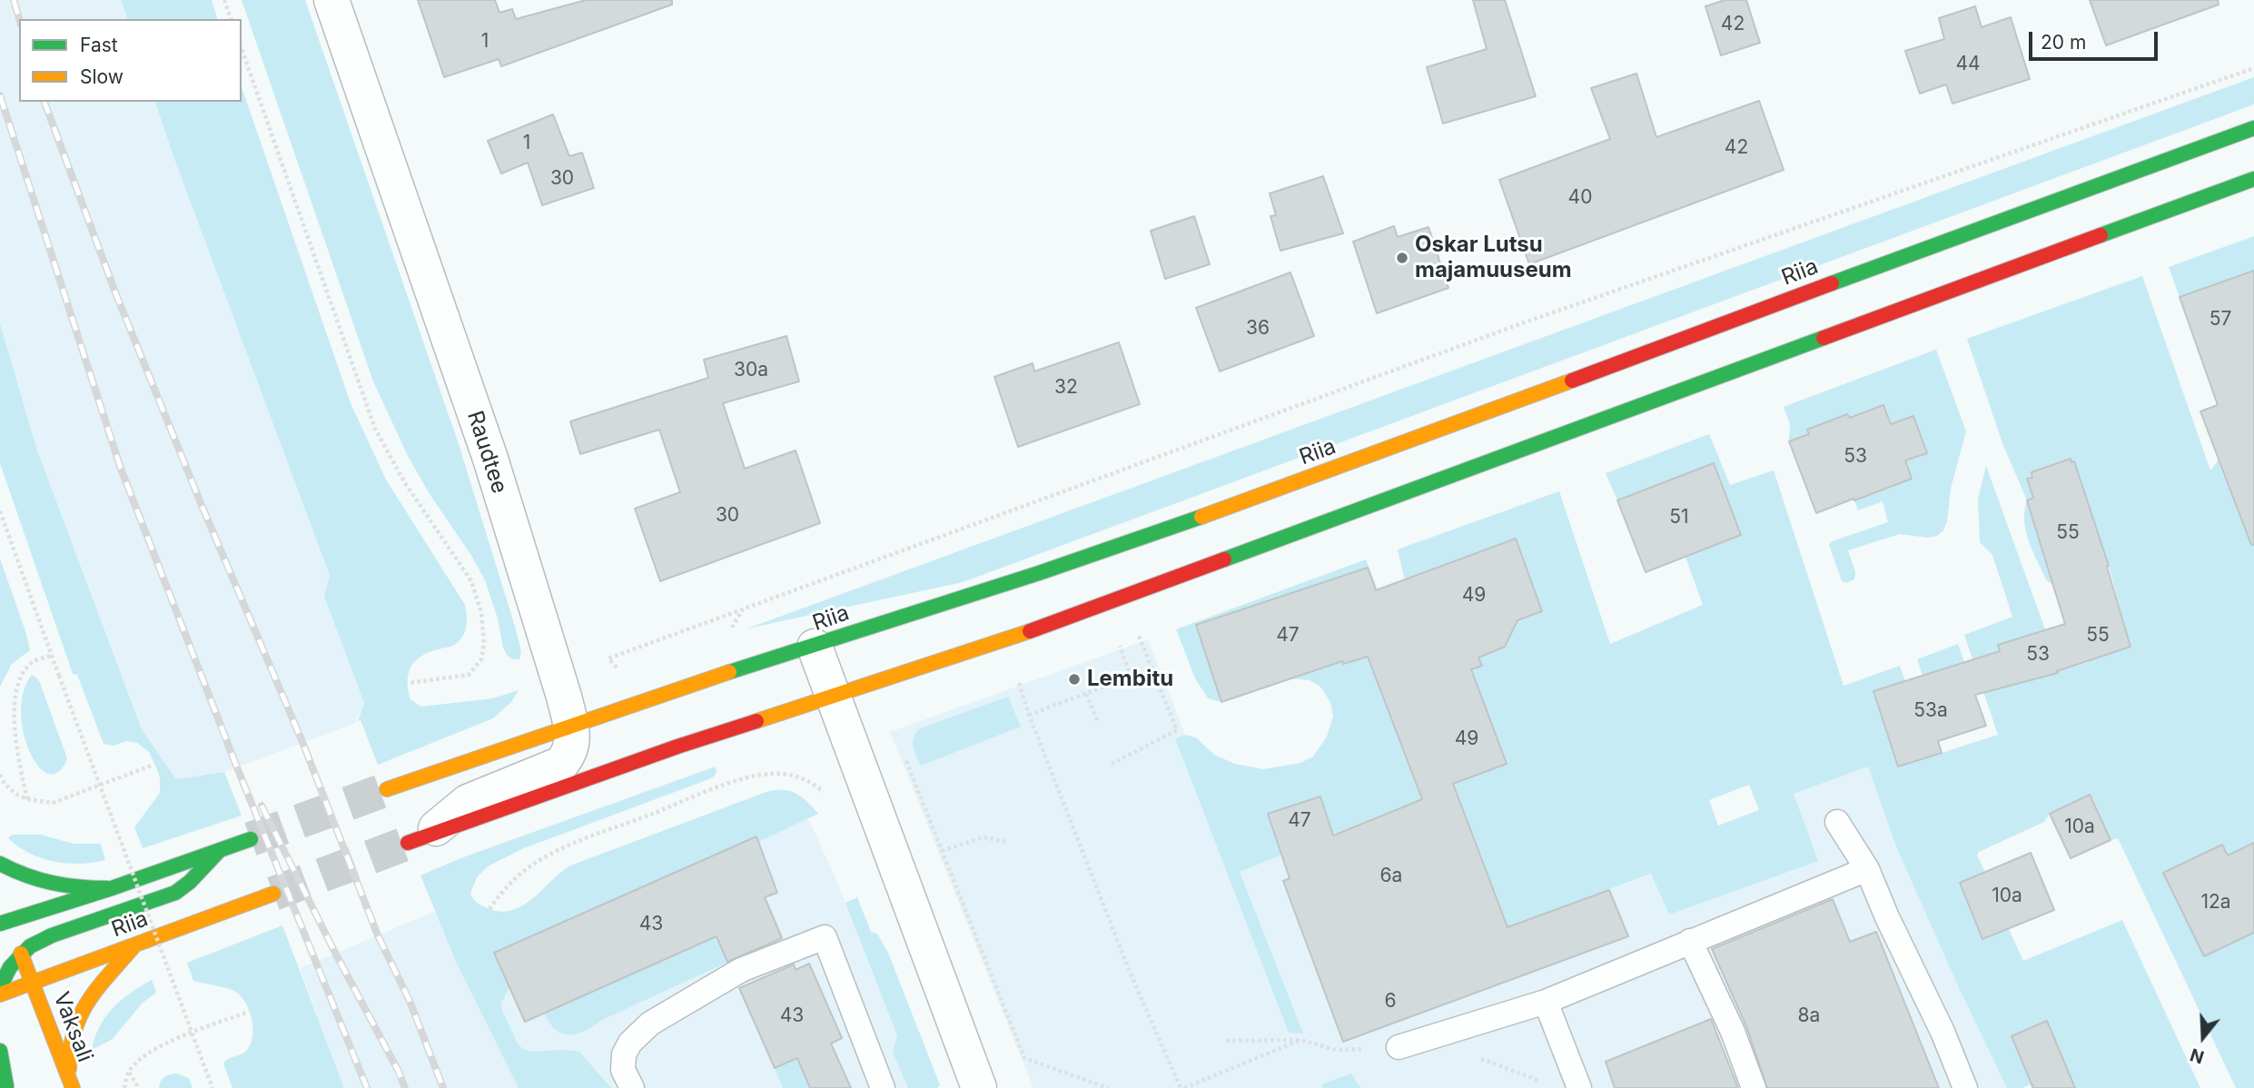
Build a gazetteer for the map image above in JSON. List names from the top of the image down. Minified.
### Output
{"streets":{"main road":["Riia","Vaksali"],"street":["Raudtee"]},"crossings":[["Riia","Raudtee"],["Riia","Vaksali"]],"places":["Oskar Lutsu majamuuseum","Lembitu"],"house_numbers":["42","1","44","1","42","30","40","57","36","30a","32","53","30","51","55","49","47","55","53","53a","49","47","10a","6a","10a","12a","43","6","43","8a"],"legend":["Fast","Slow"],"scale_bar":"20 m","north":"bottom"}
